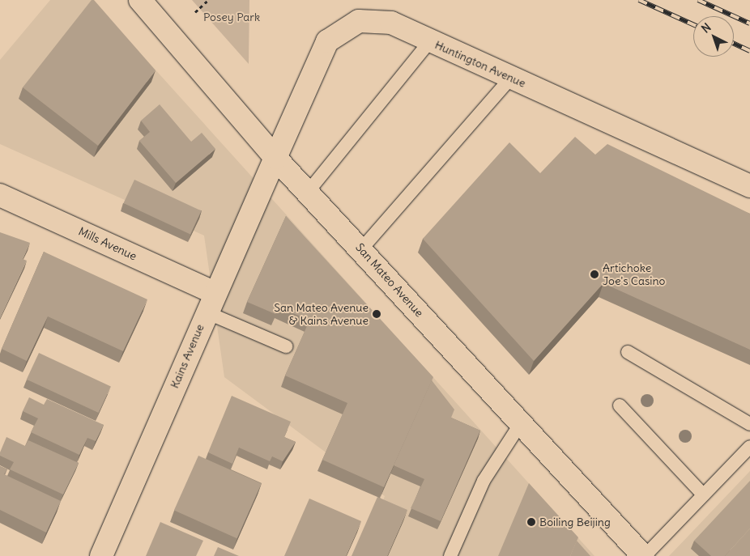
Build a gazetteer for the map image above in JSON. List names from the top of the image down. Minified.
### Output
{"streets":{"street":["Huntington Avenue","Mills Avenue","San Mateo Avenue","Kains Avenue"]},"crossings":[["Huntington Avenue","San Mateo Avenue"],["Huntington Avenue","Kains Avenue"],["Mills Avenue","Kains Avenue"],["San Mateo Avenue","Kains Avenue"]],"parks":["Posey Park"],"places":["Artichoke Joe's Casino","San Mateo Avenue & Kains Avenue","Boiling Beijing"],"north":"top left"}
